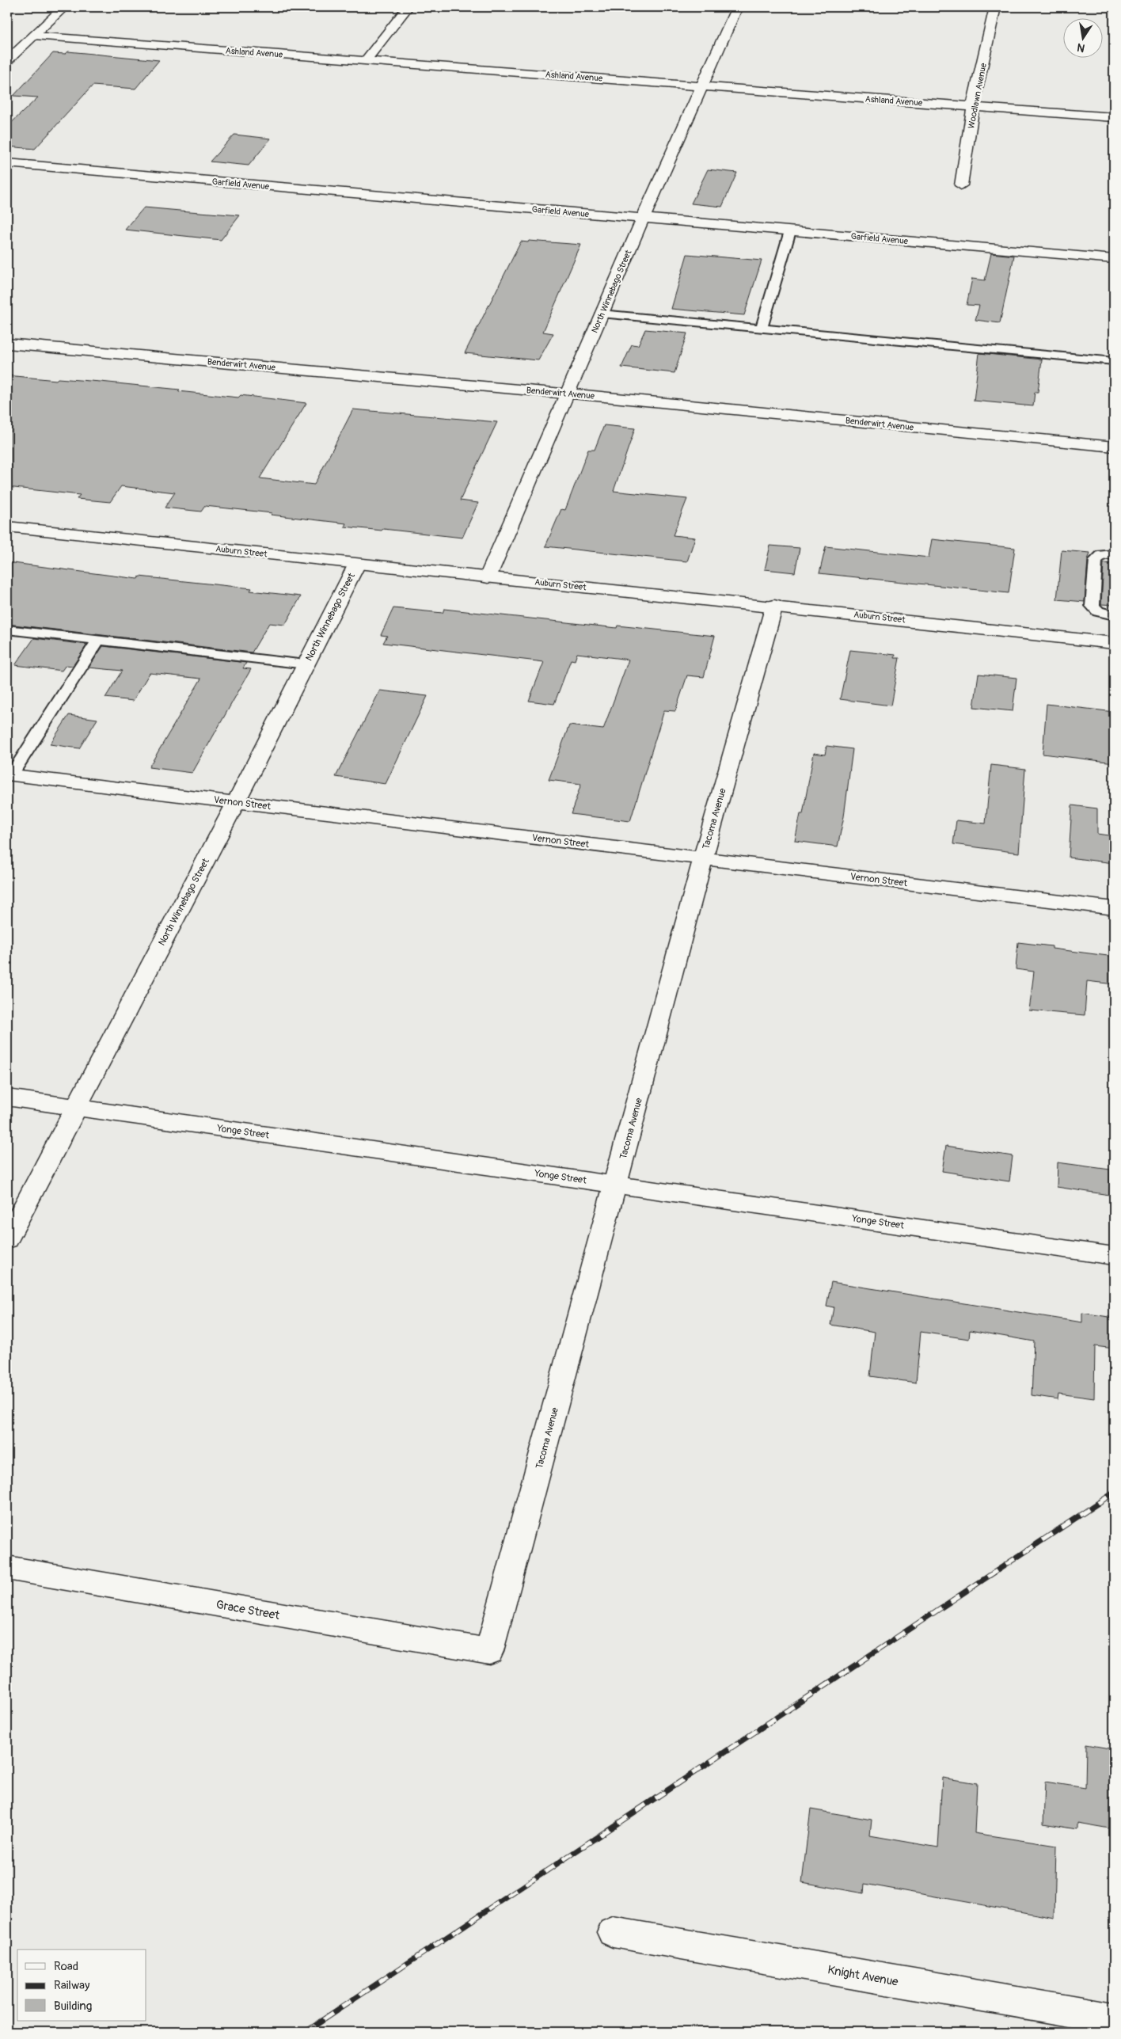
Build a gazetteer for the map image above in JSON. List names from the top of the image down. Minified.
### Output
{"streets":{"street":["Ashland Avenue","Woodlawn Avenue","Garfield Avenue","North Winnebago Street","Benderwirt Avenue","Auburn Street","Vernon Street","Tacoma Avenue","Yonge Street","Grace Street","Knight Avenue"]},"crossings":[["Ashland Avenue","Woodlawn Avenue"],["Ashland Avenue","North Winnebago Street"],["Garfield Avenue","North Winnebago Street"],["North Winnebago Street","Benderwirt Avenue"],["North Winnebago Street","Auburn Street"],["North Winnebago Street","Vernon Street"],["North Winnebago Street","Yonge Street"],["Auburn Street","Tacoma Avenue"],["Vernon Street","Tacoma Avenue"],["Tacoma Avenue","Yonge Street"],["Tacoma Avenue","Grace Street"]],"legend":["Road","Railway","Building"],"north":"bottom"}
